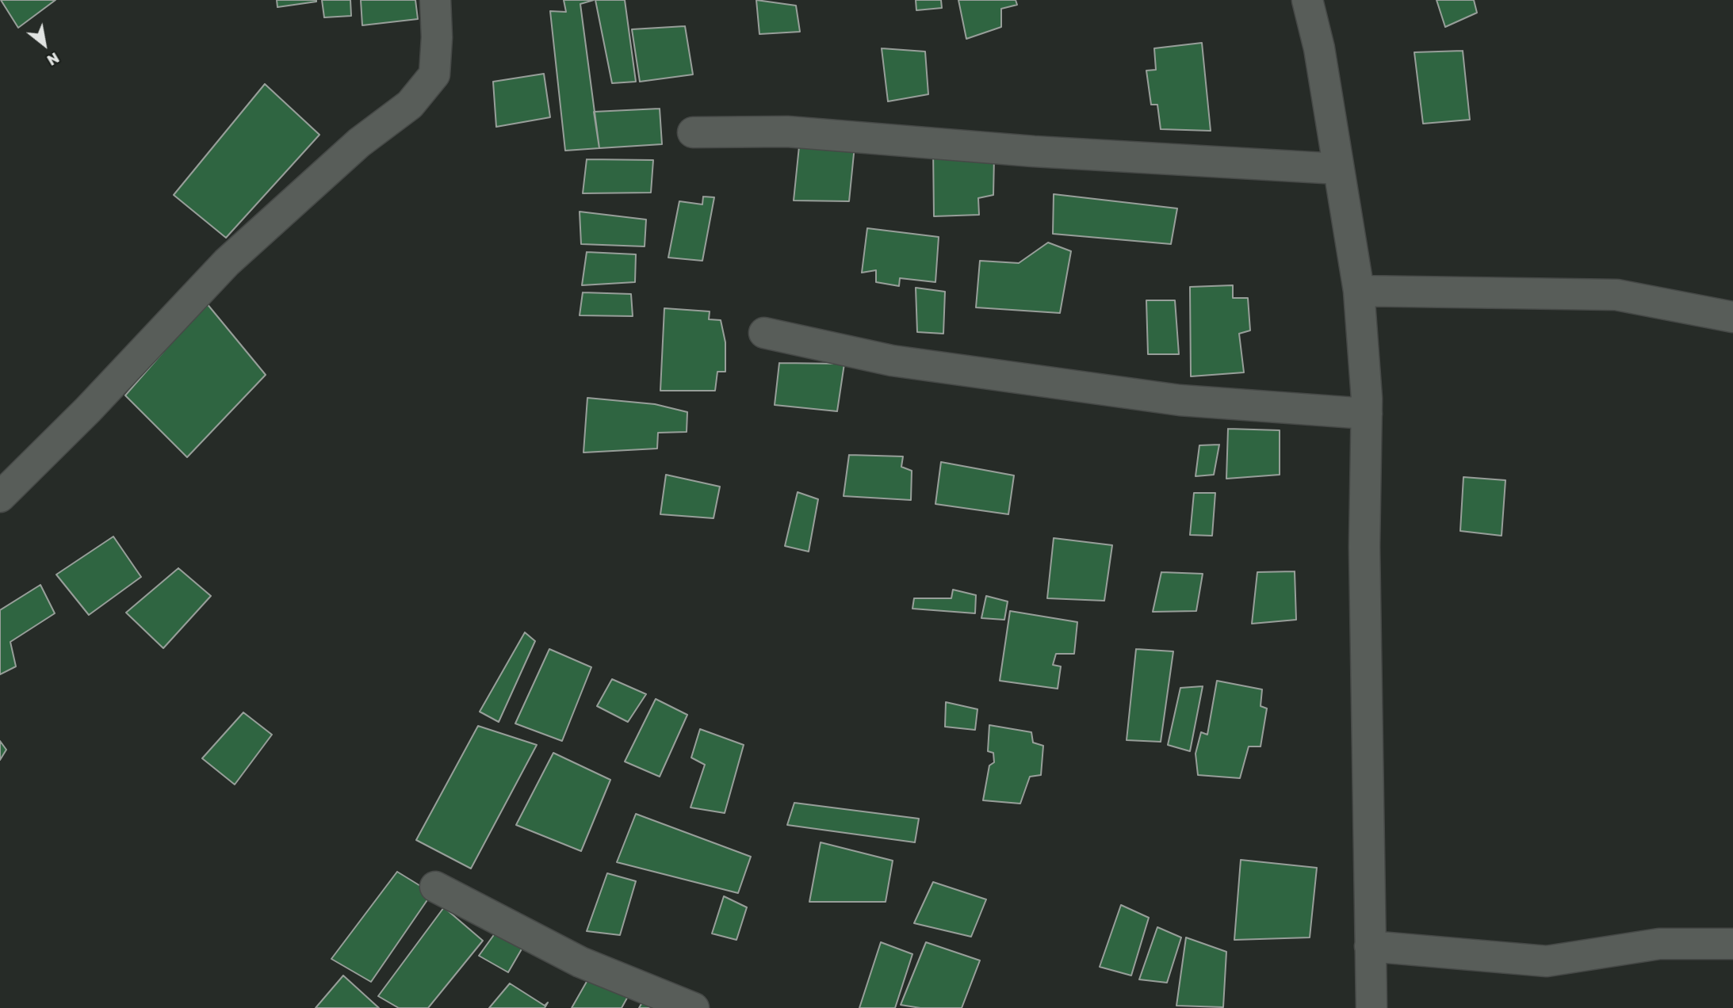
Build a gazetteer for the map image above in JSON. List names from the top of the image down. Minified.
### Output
{"north":"bottom right"}
